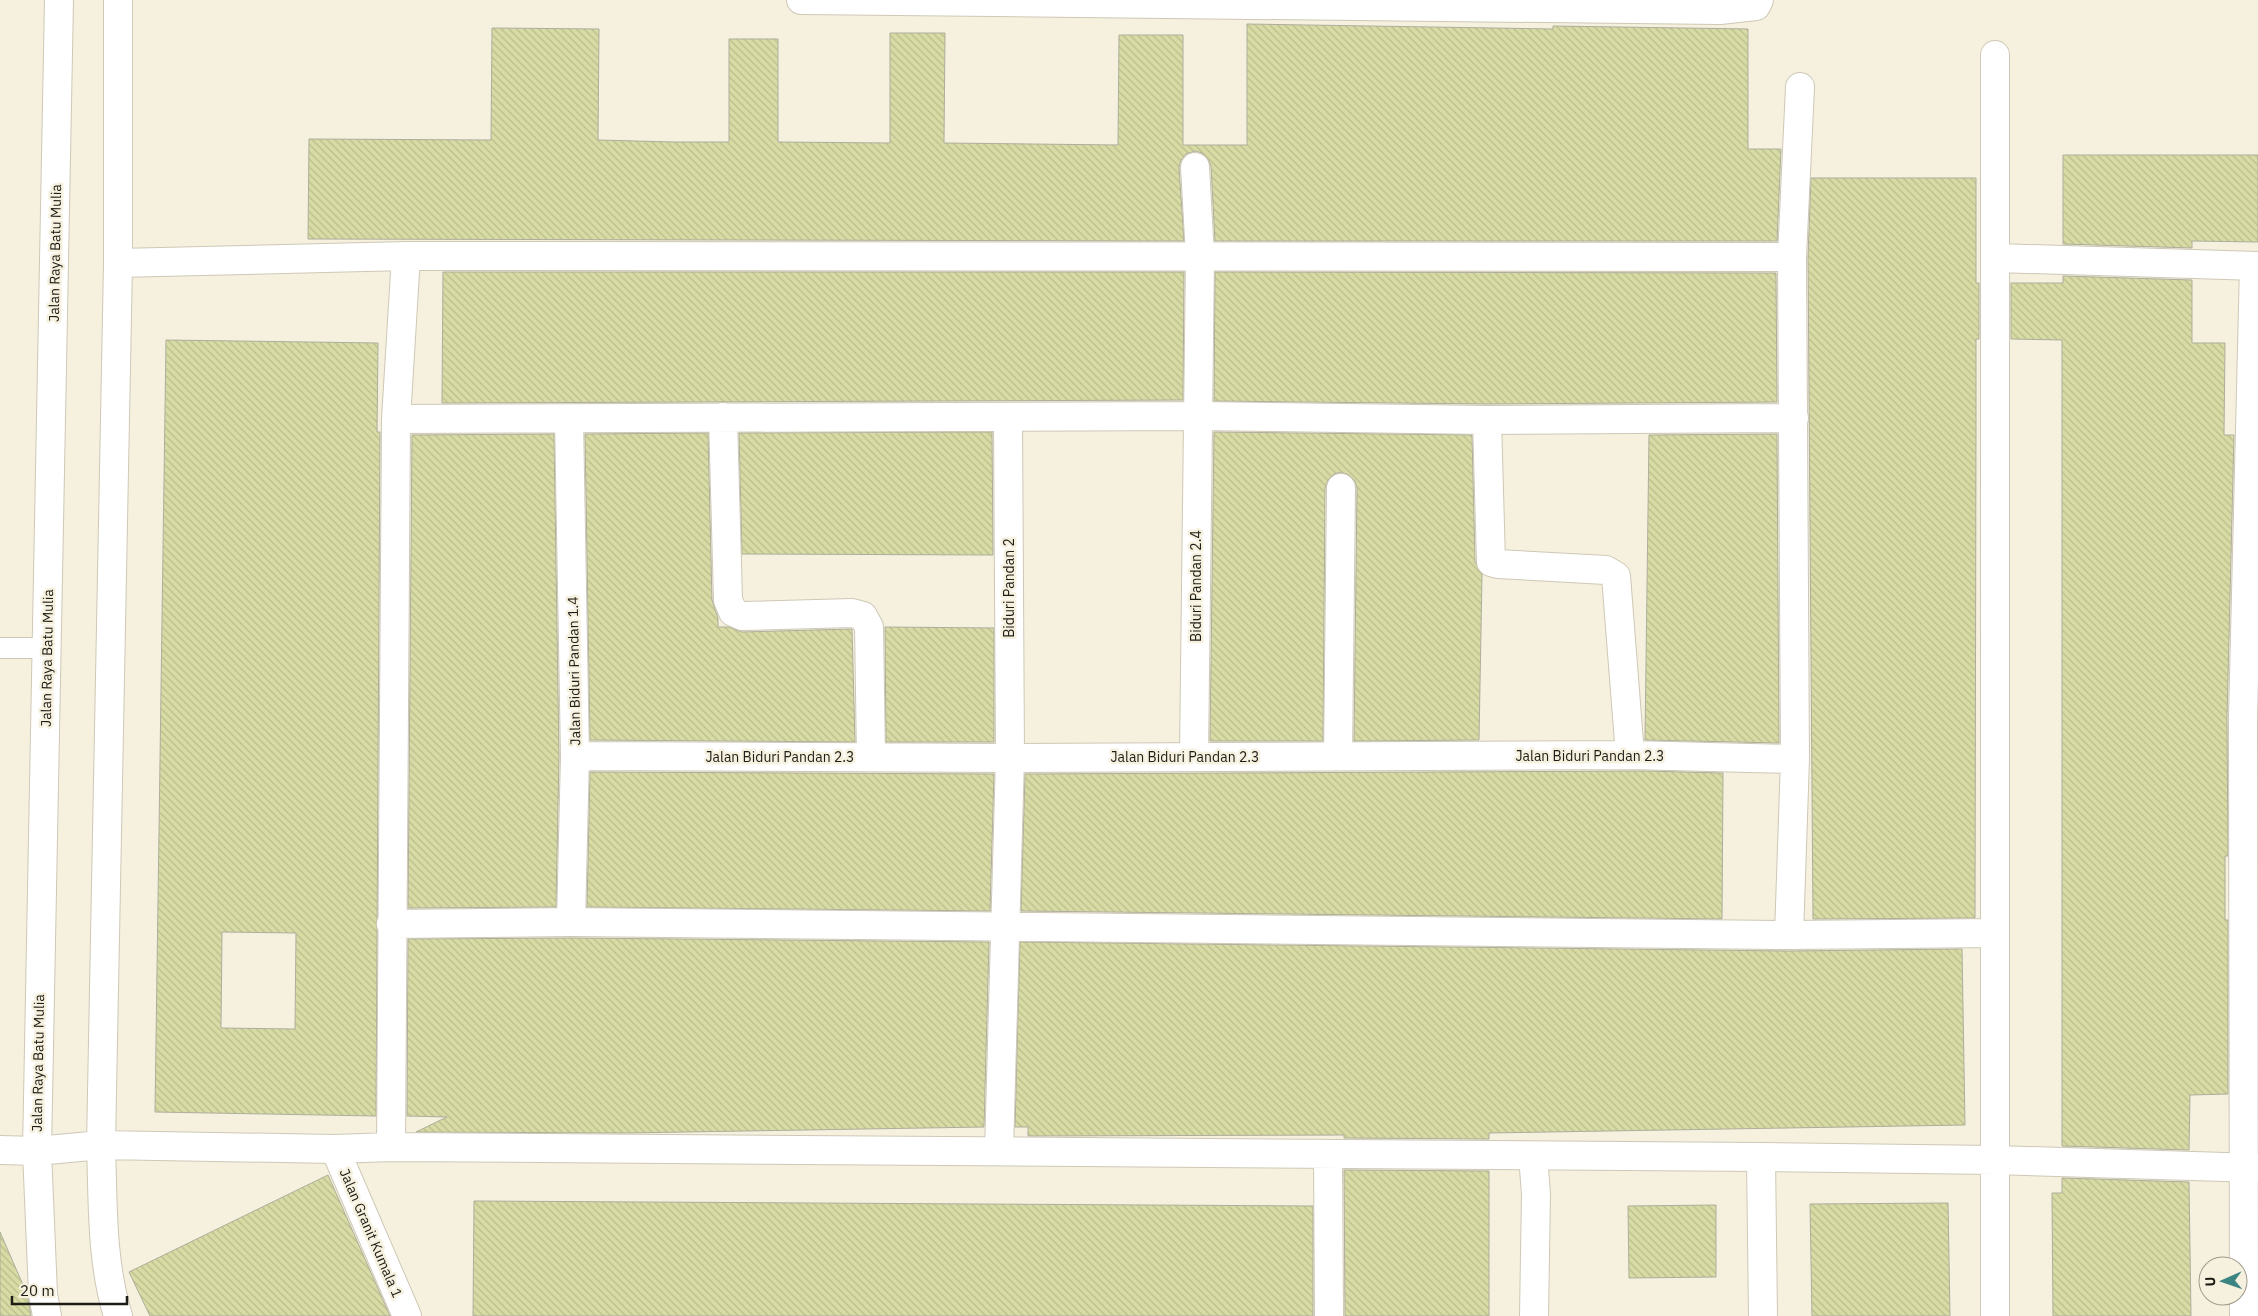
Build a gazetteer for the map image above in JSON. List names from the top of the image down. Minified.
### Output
{"streets":{"street":["Jalan Raya Batu Mulia","Biduri Pandan 2.4","Biduri Pandan 2","Jalan Biduri Pandan 1.4","Jalan Biduri Pandan 2.3","Jalan Granit Kumala 1"]},"crossings":[["Biduri Pandan 2.4","Jalan Biduri Pandan 2.3"],["Biduri Pandan 2","Jalan Biduri Pandan 2.3"],["Jalan Biduri Pandan 1.4","Jalan Biduri Pandan 2.3"]],"scale_bar":"20 m","north":"left"}
